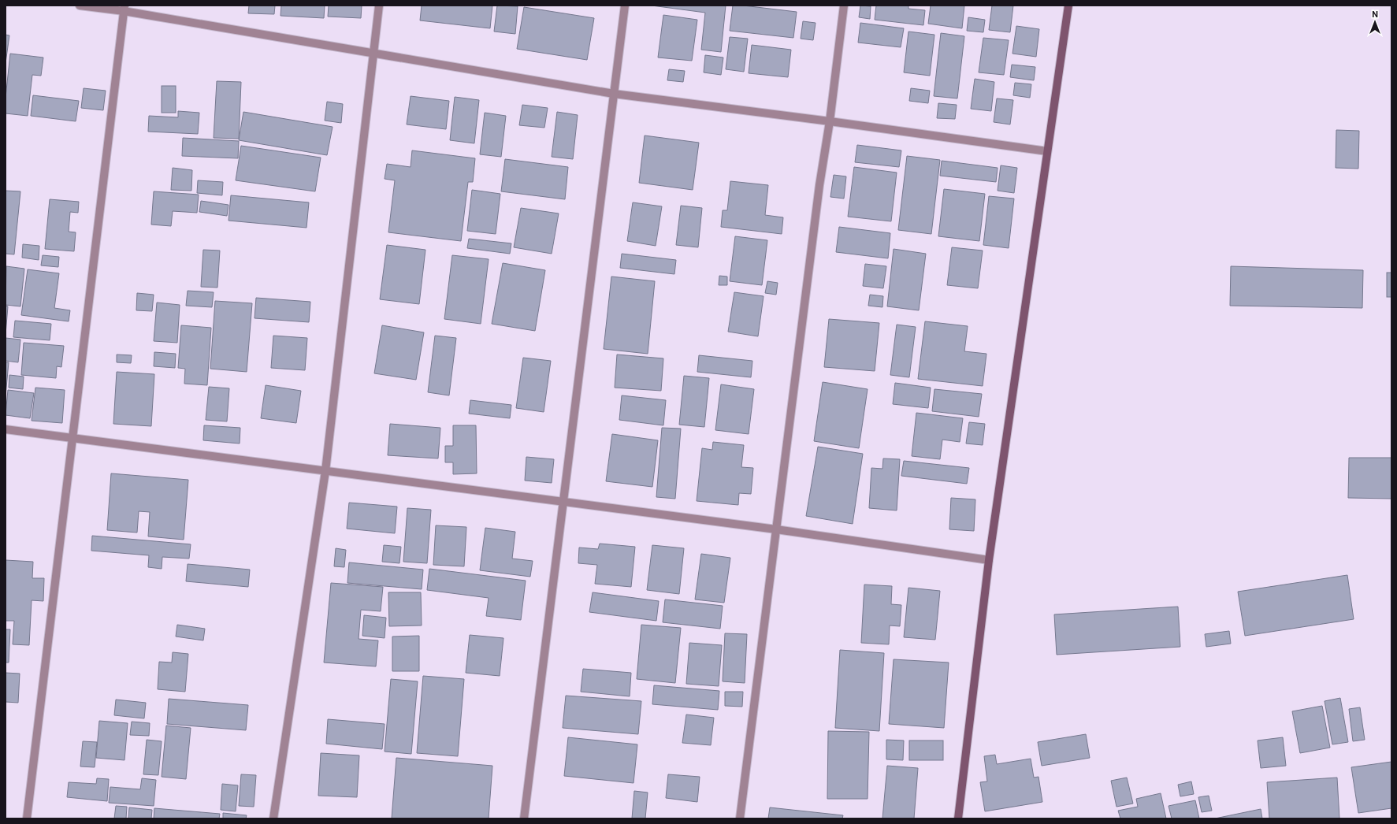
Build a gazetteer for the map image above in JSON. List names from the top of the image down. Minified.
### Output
{"north":"top"}
